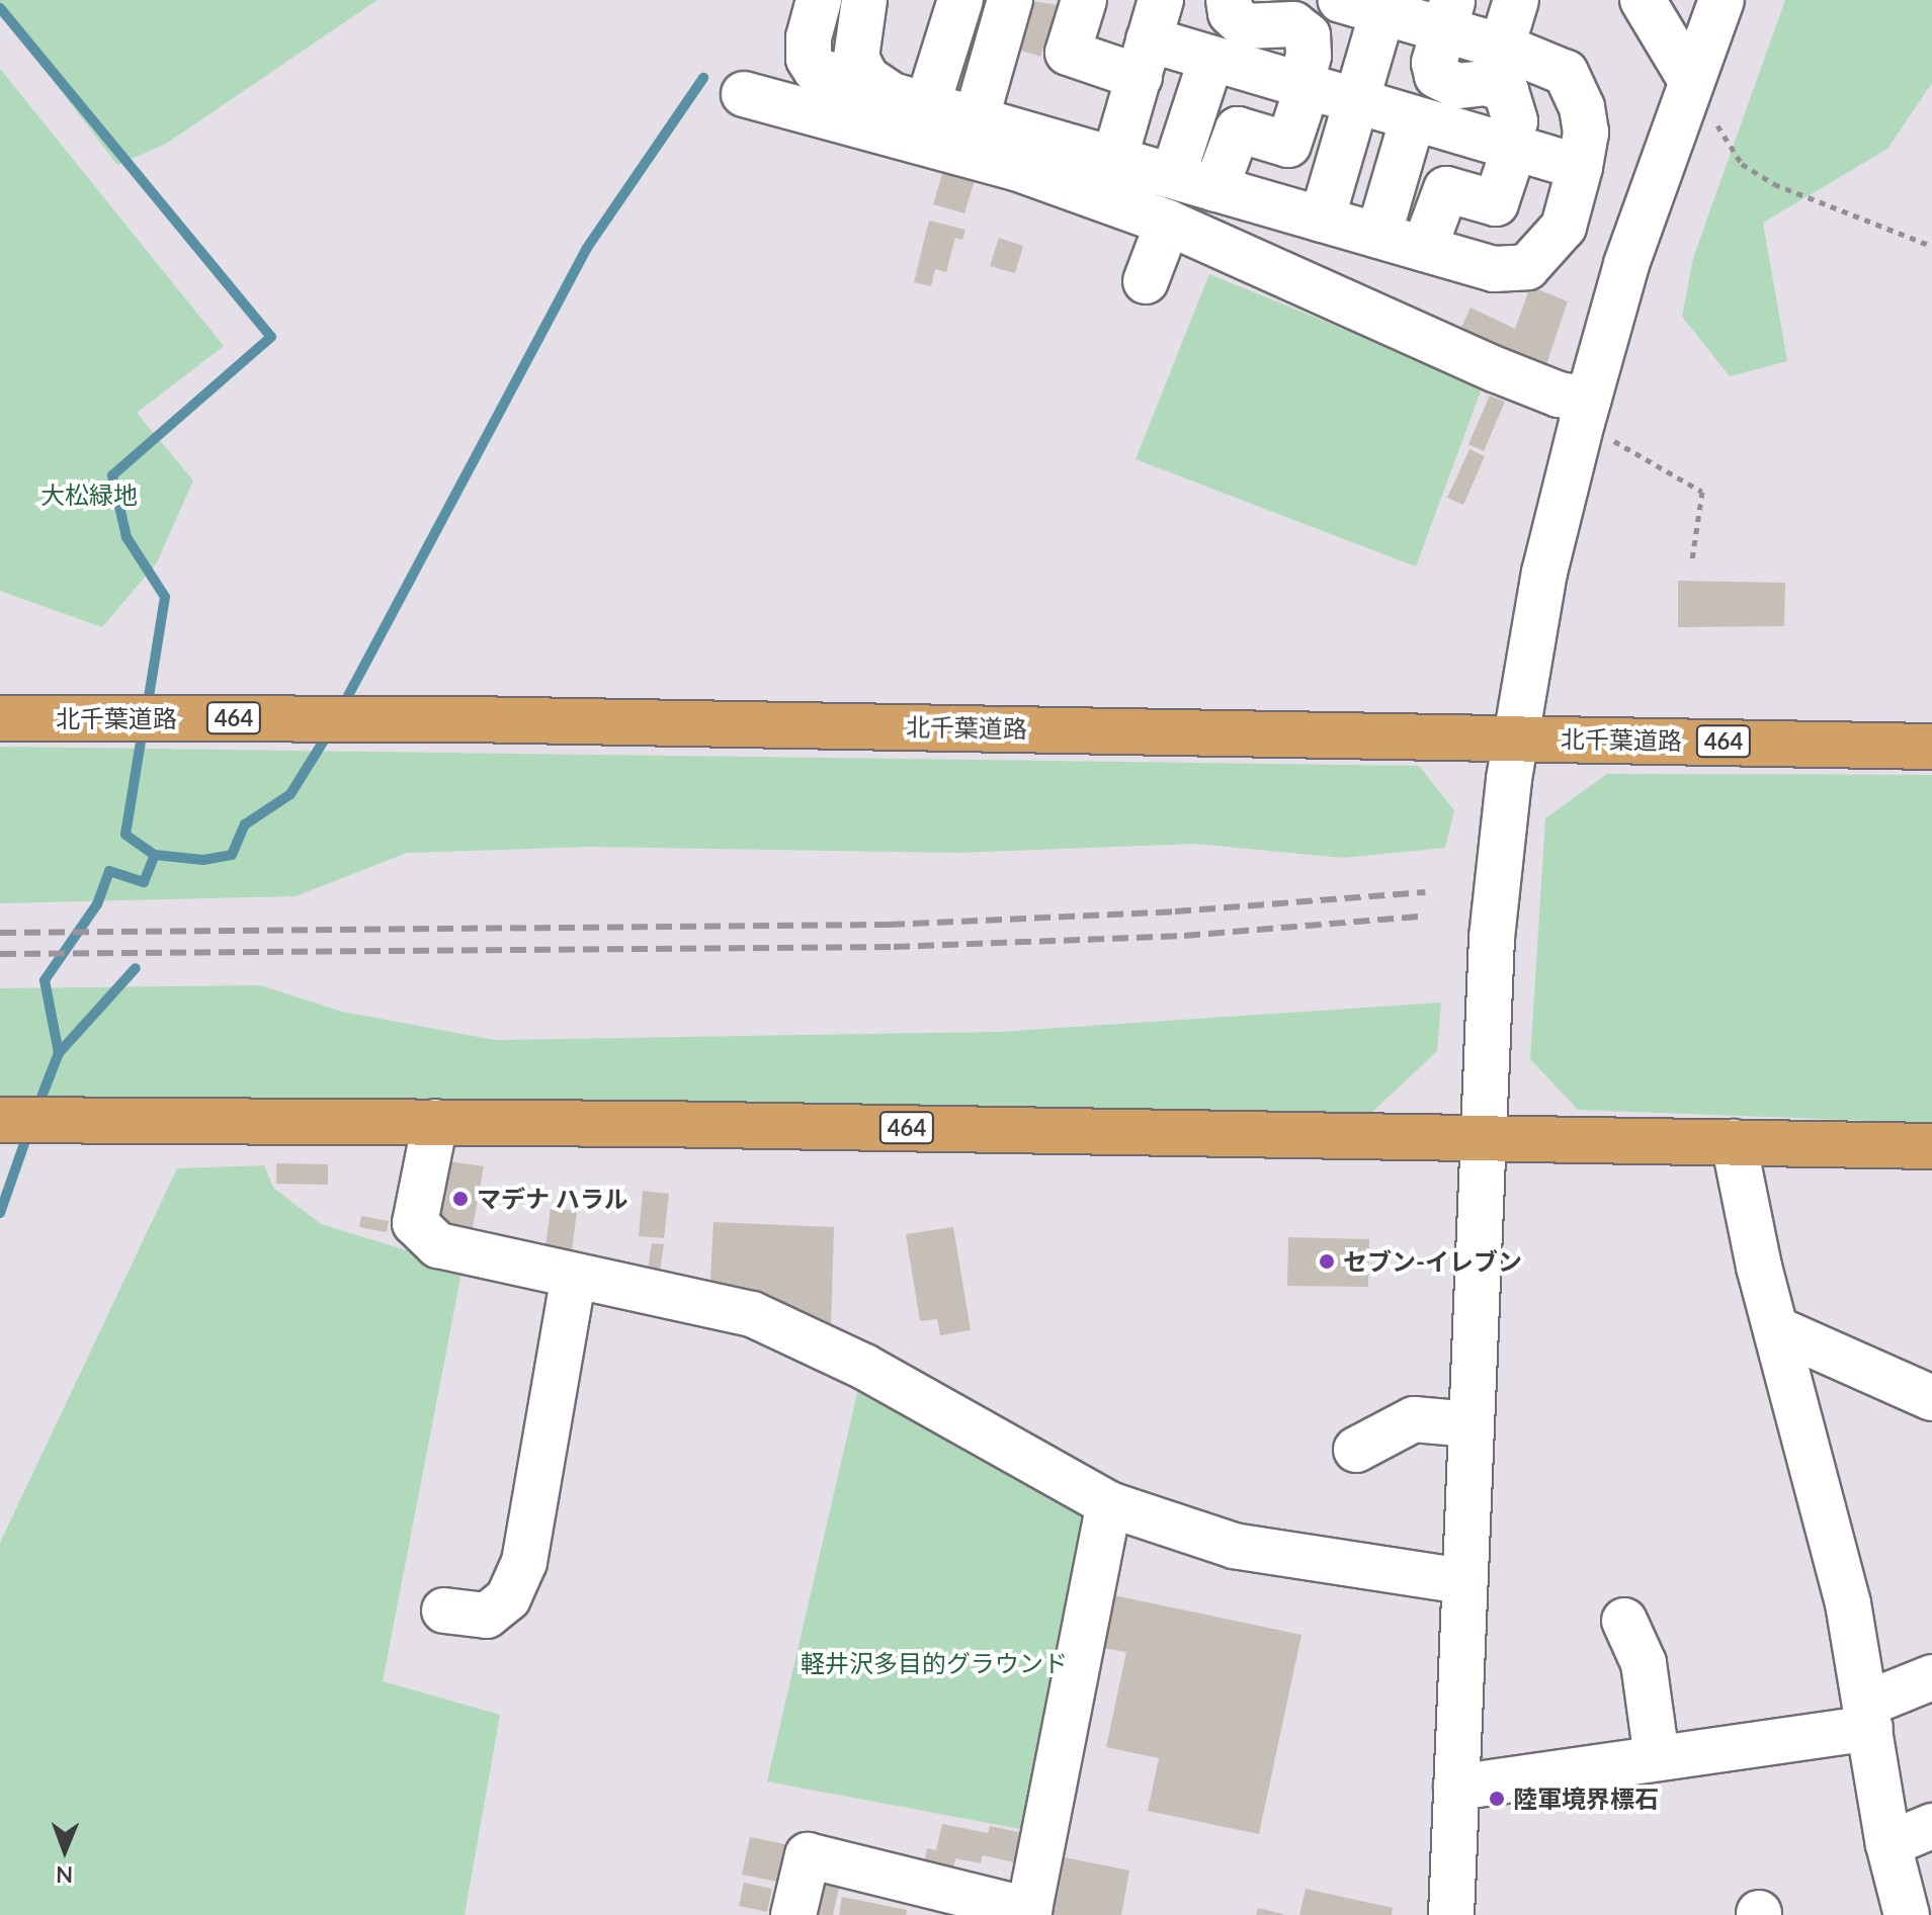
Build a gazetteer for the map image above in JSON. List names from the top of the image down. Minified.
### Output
{"streets":{"highway":["北千葉道路","464"]},"parks":["大松緑地","軽井沢多目的グラウンド"],"places":["マデナ ハラル","セブン-イレブン","陸軍境界標石"],"north":"bottom"}
